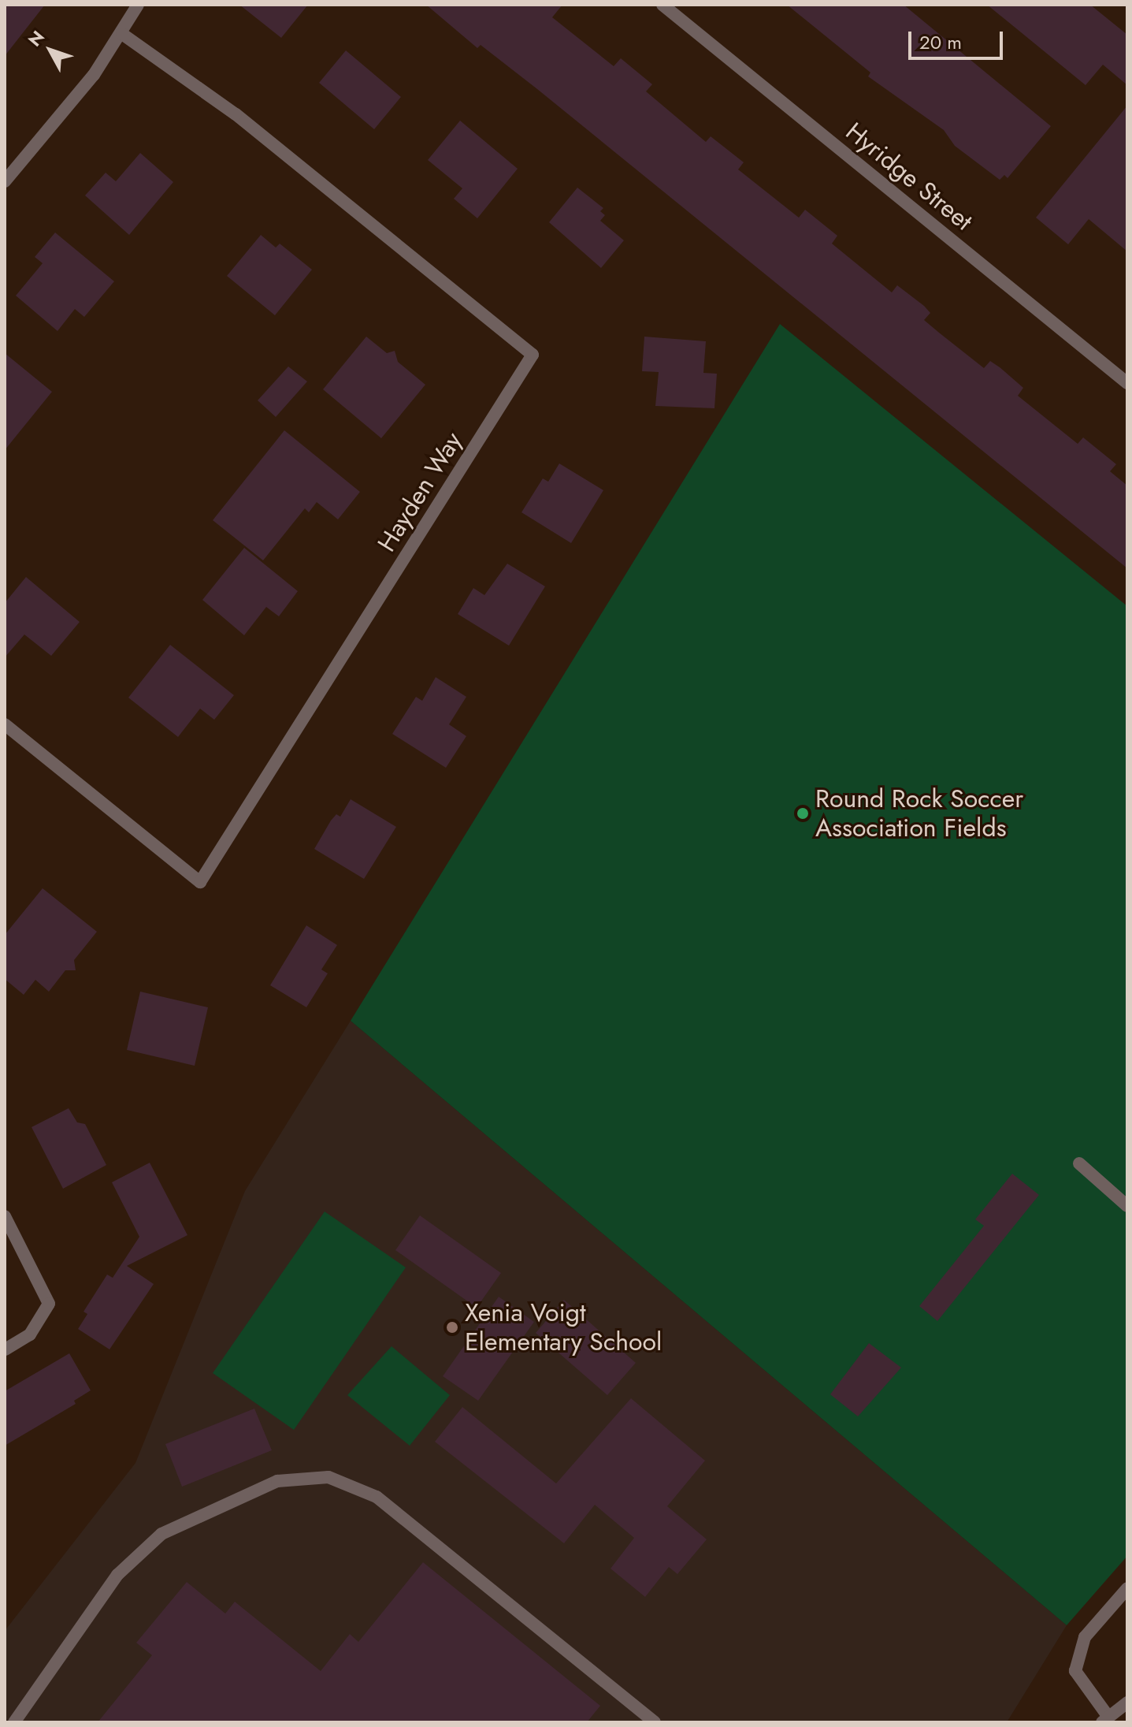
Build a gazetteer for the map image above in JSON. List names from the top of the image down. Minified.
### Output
{"streets":{"street":["Hyridge Street","Hayden Way"]},"places":["Round Rock Soccer Association Fields","Xenia Voigt Elementary School"],"scale_bar":"20 m","north":"top left"}
